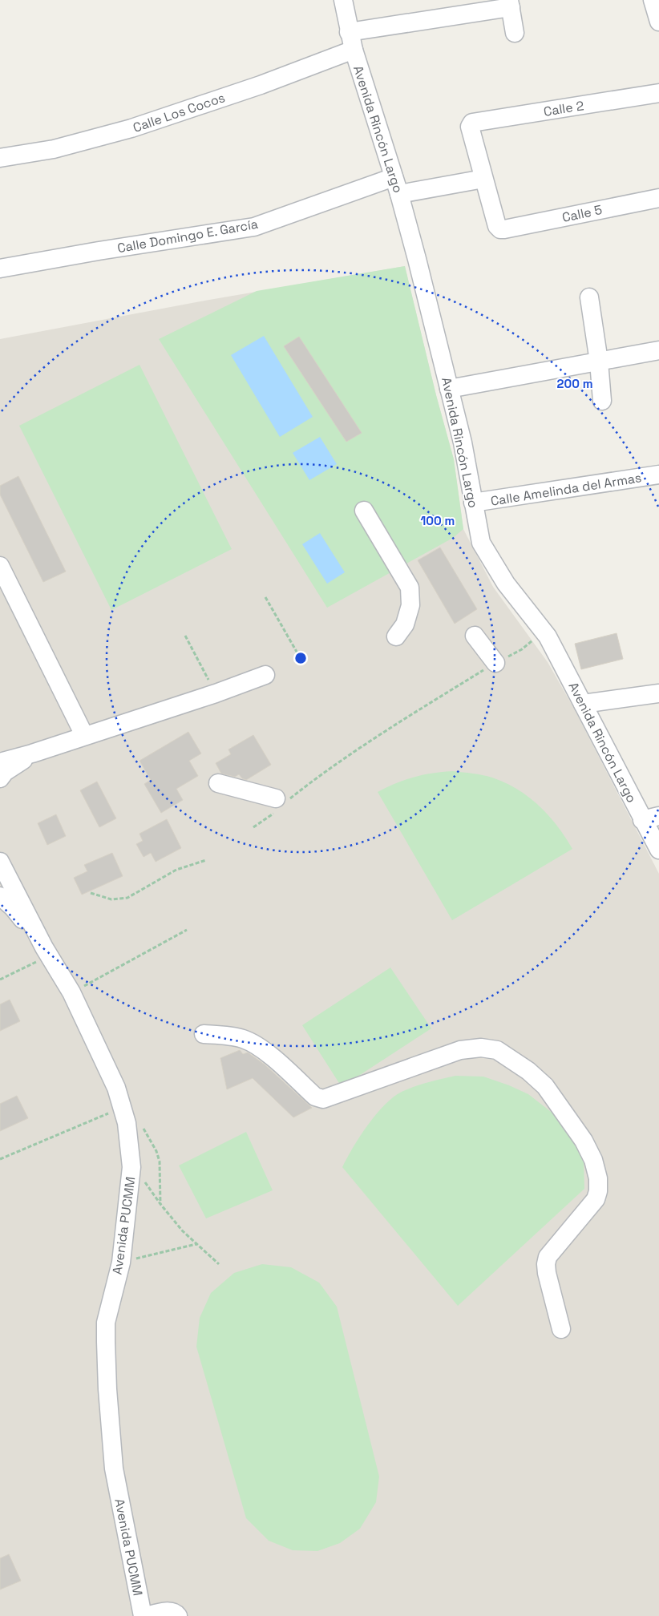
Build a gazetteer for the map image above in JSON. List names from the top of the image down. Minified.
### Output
{"streets":{"street":["Calle 2","Calle Los Cocos","Avenida Rincón Largo","Calle 5","Calle Domingo E. García","Calle Amelinda del Armas","Avenida PUCMM"]},"crossings":[["Calle 2","Calle 5"],["Calle Los Cocos","Avenida Rincón Largo"],["Avenida Rincón Largo","Calle Domingo E. García"],["Avenida Rincón Largo","Calle Amelinda del Armas"]],"rings":["200 m","100 m"]}
